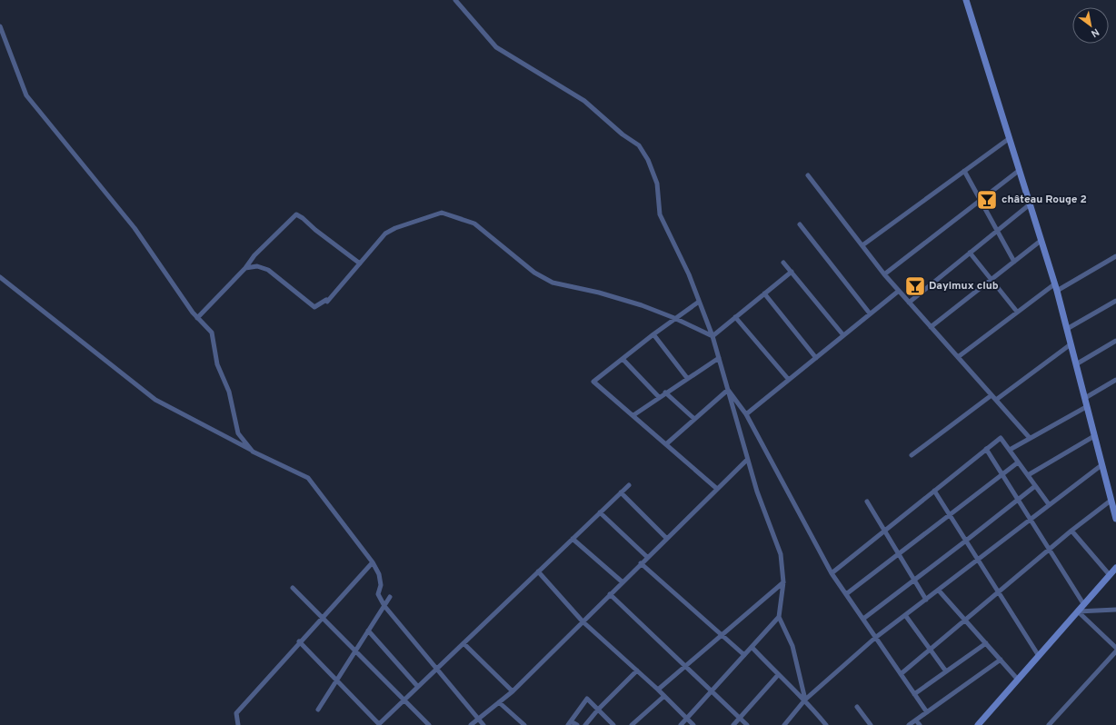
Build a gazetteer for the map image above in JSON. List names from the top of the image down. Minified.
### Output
{"places":{"bar":["château Rouge 2","Dayimux club"]},"north":"bottom right"}
